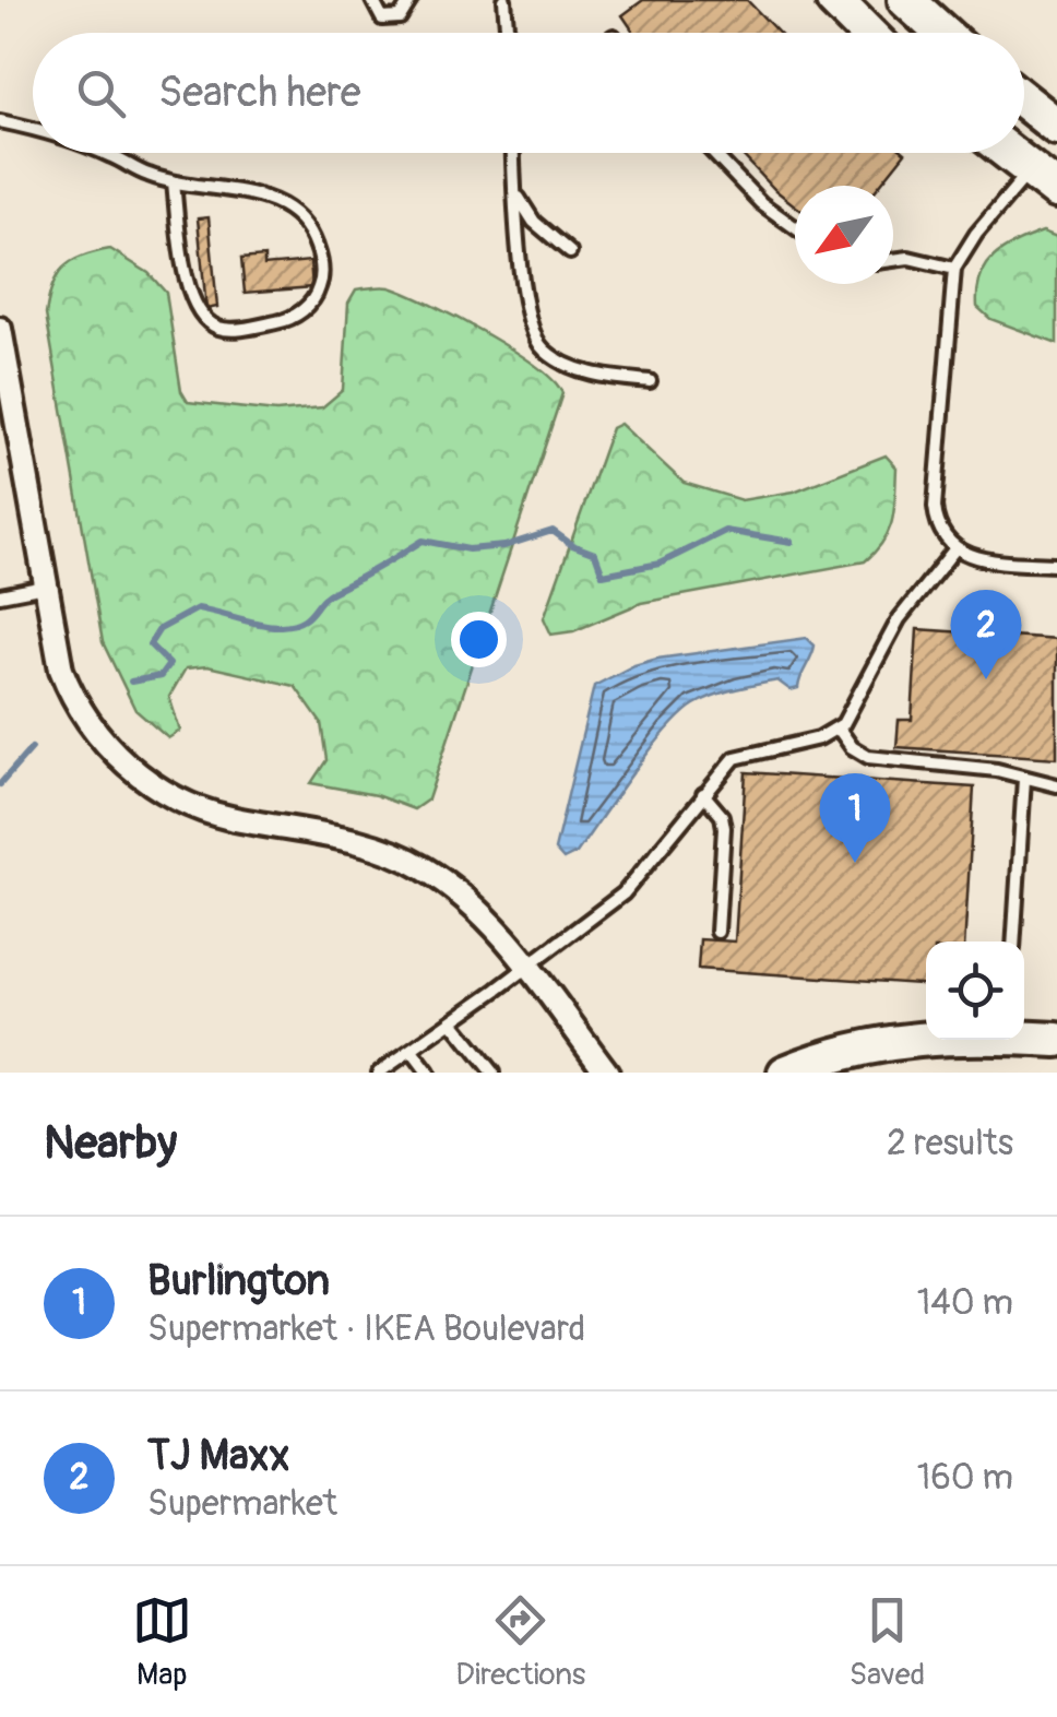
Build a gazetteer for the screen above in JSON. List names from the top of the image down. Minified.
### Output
{"north":"bottom left","page":{"search":"Search here","pins":["2","1"],"heading":["Nearby","2 results"],"list":[{"mark":"1","name":"Burlington","note":"Supermarket · IKEA Boulevard","value":"140 m"},{"mark":"2","name":"TJ Maxx","note":"Supermarket","value":"160 m"}],"nav":["Map","Directions","Saved"]}}
